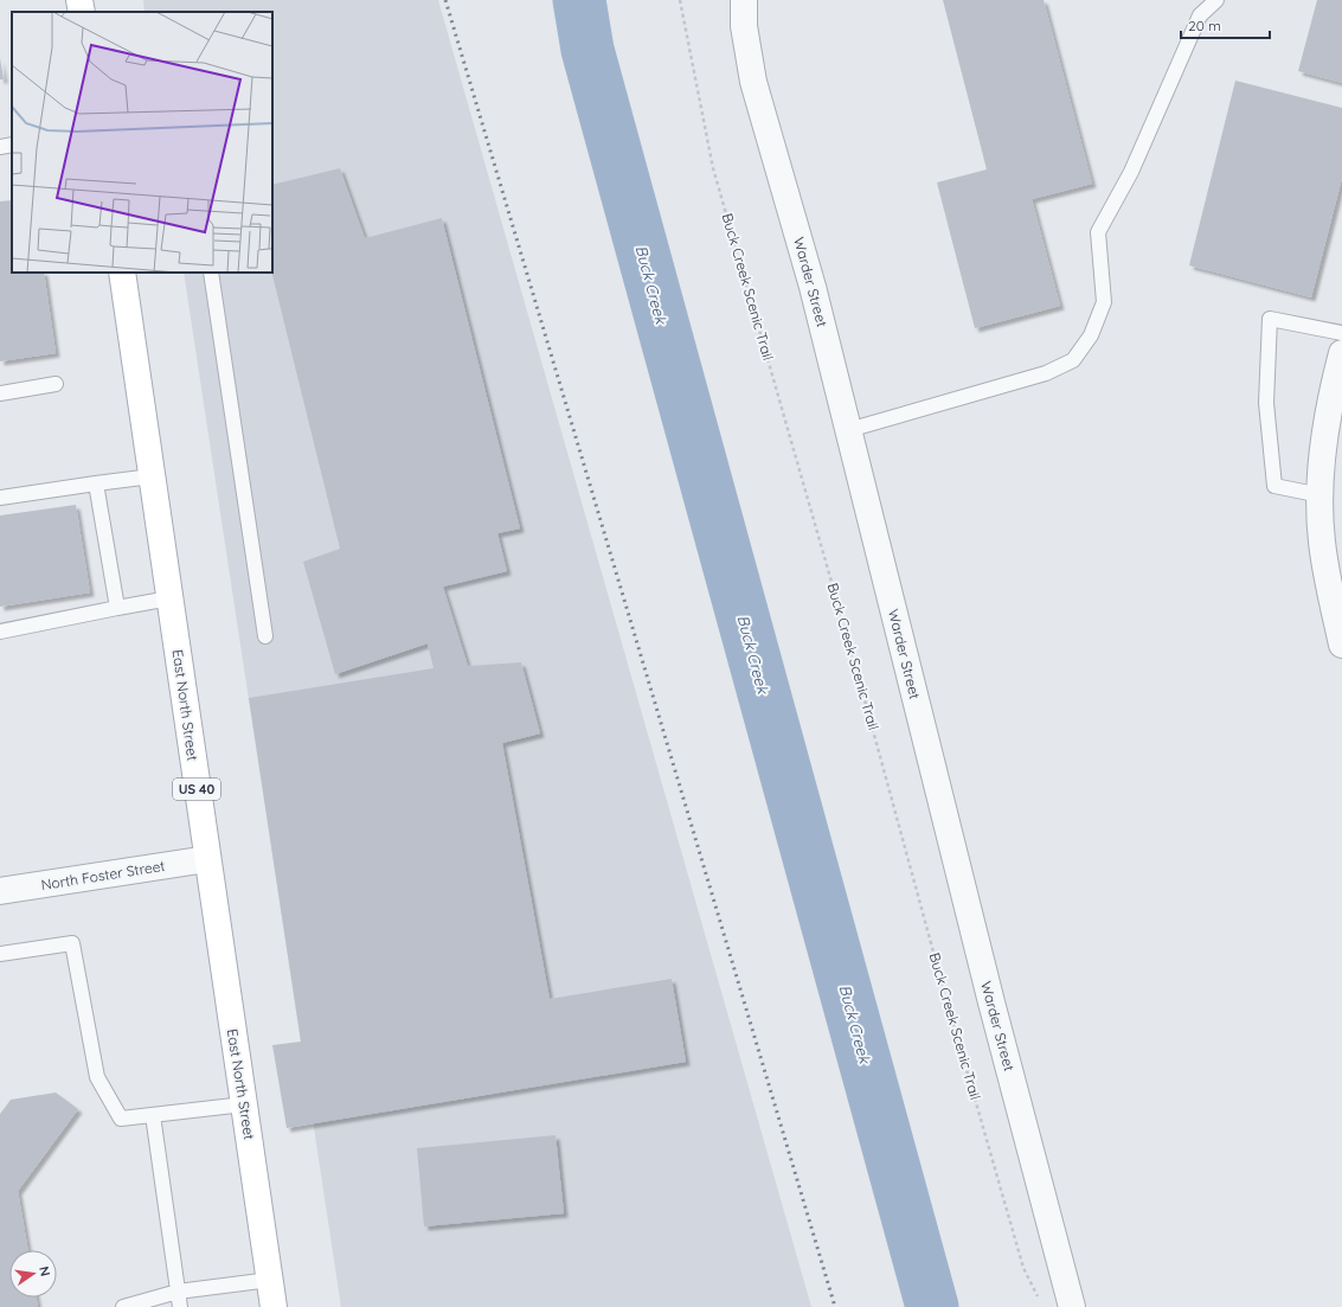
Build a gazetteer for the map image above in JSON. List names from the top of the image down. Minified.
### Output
{"streets":{"main road":["East North Street","US 40"],"street":["Warder Street","North Foster Street"],"path":["Buck Creek Scenic Trail"]},"crossings":[["East North Street","North Foster Street"]],"water":["Buck Creek"],"scale_bar":"20 m","north":"right"}
